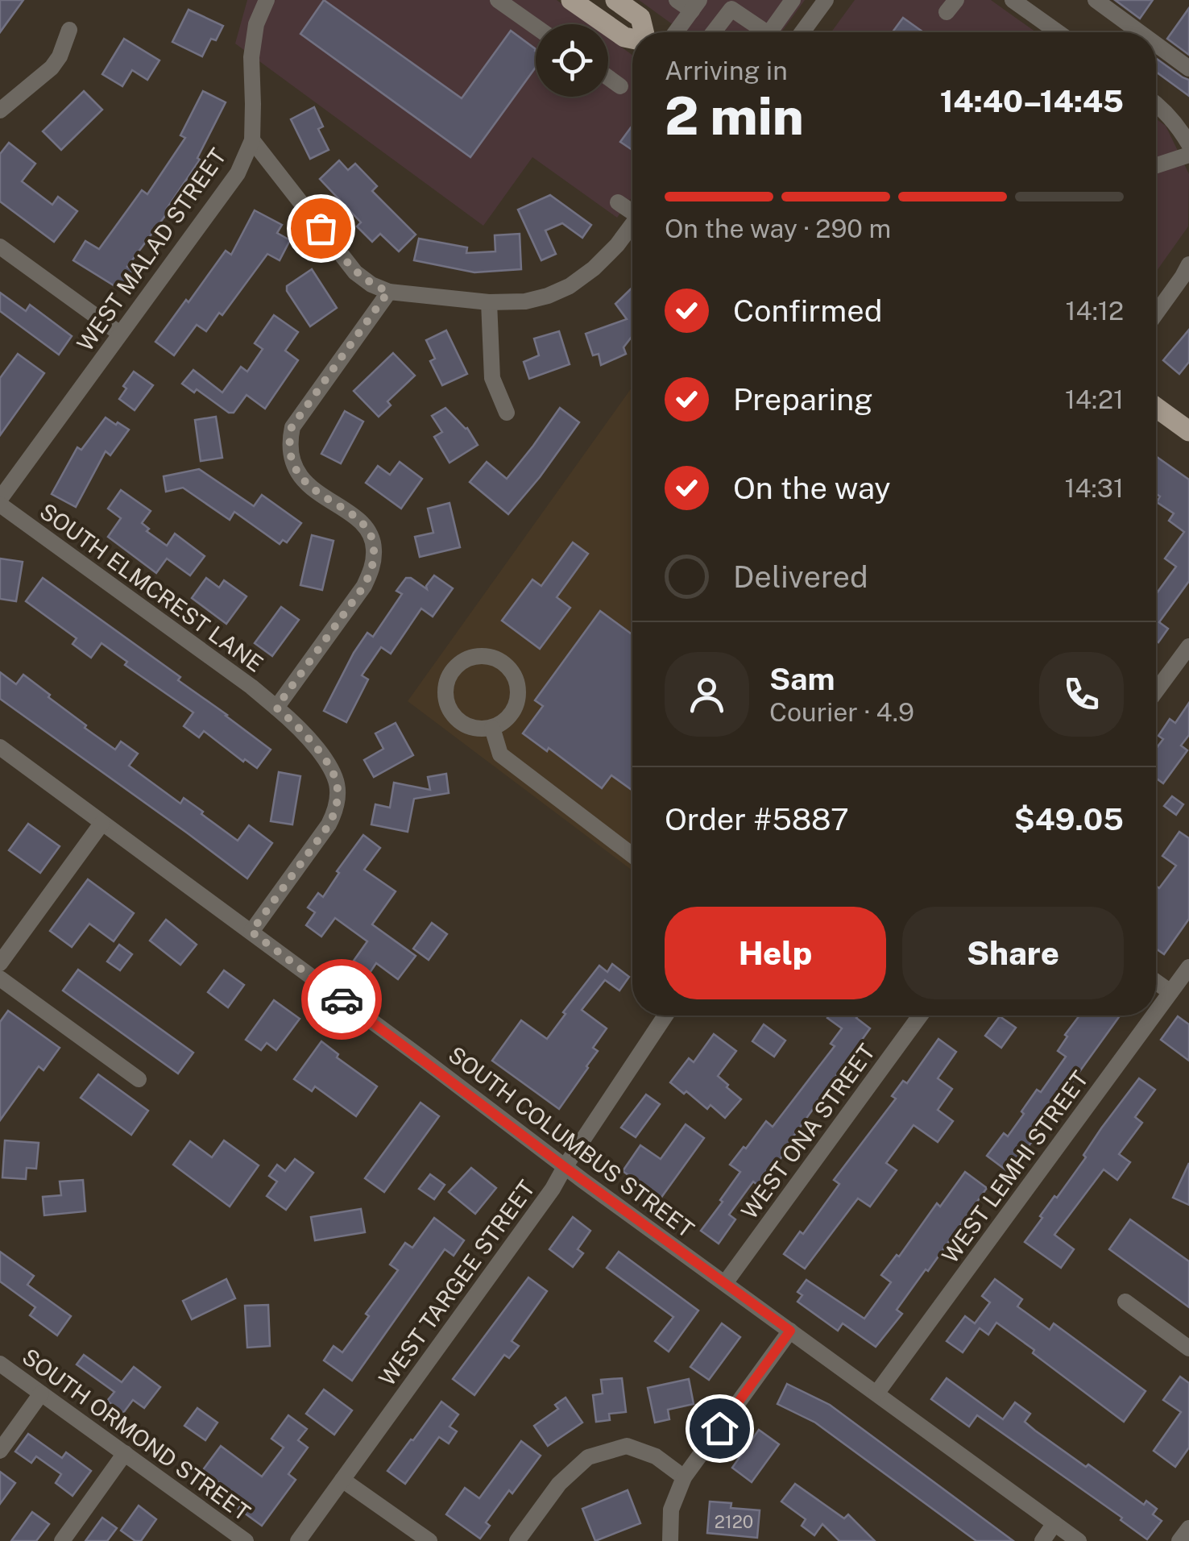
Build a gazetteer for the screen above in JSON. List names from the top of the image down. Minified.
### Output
{"streets":{"street":["WEST MALAD STREET","SOUTH ELMCREST LANE","WEST ONA STREET","SOUTH COLUMBUS STREET","WEST LEMHI STREET","WEST TARGEE STREET","SOUTH ORMOND STREET"]},"crossings":[["WEST MALAD STREET","SOUTH ELMCREST LANE"],["SOUTH ELMCREST LANE","SOUTH COLUMBUS STREET"],["WEST ONA STREET","SOUTH COLUMBUS STREET"],["SOUTH COLUMBUS STREET","WEST LEMHI STREET"],["SOUTH COLUMBUS STREET","WEST TARGEE STREET"]],"house_numbers":["2120"],"page":{"heading":["2 min","Arriving in","14:40–14:45"],"panel":["Sam","Courier · 4.9","Order #5887","$49.05"],"bar":"On the way · 290 m","list":[["Confirmed","14:12"],["Preparing","14:21"],["On the way","14:31"],"Delivered"],"buttons":["Help","Share"]}}
